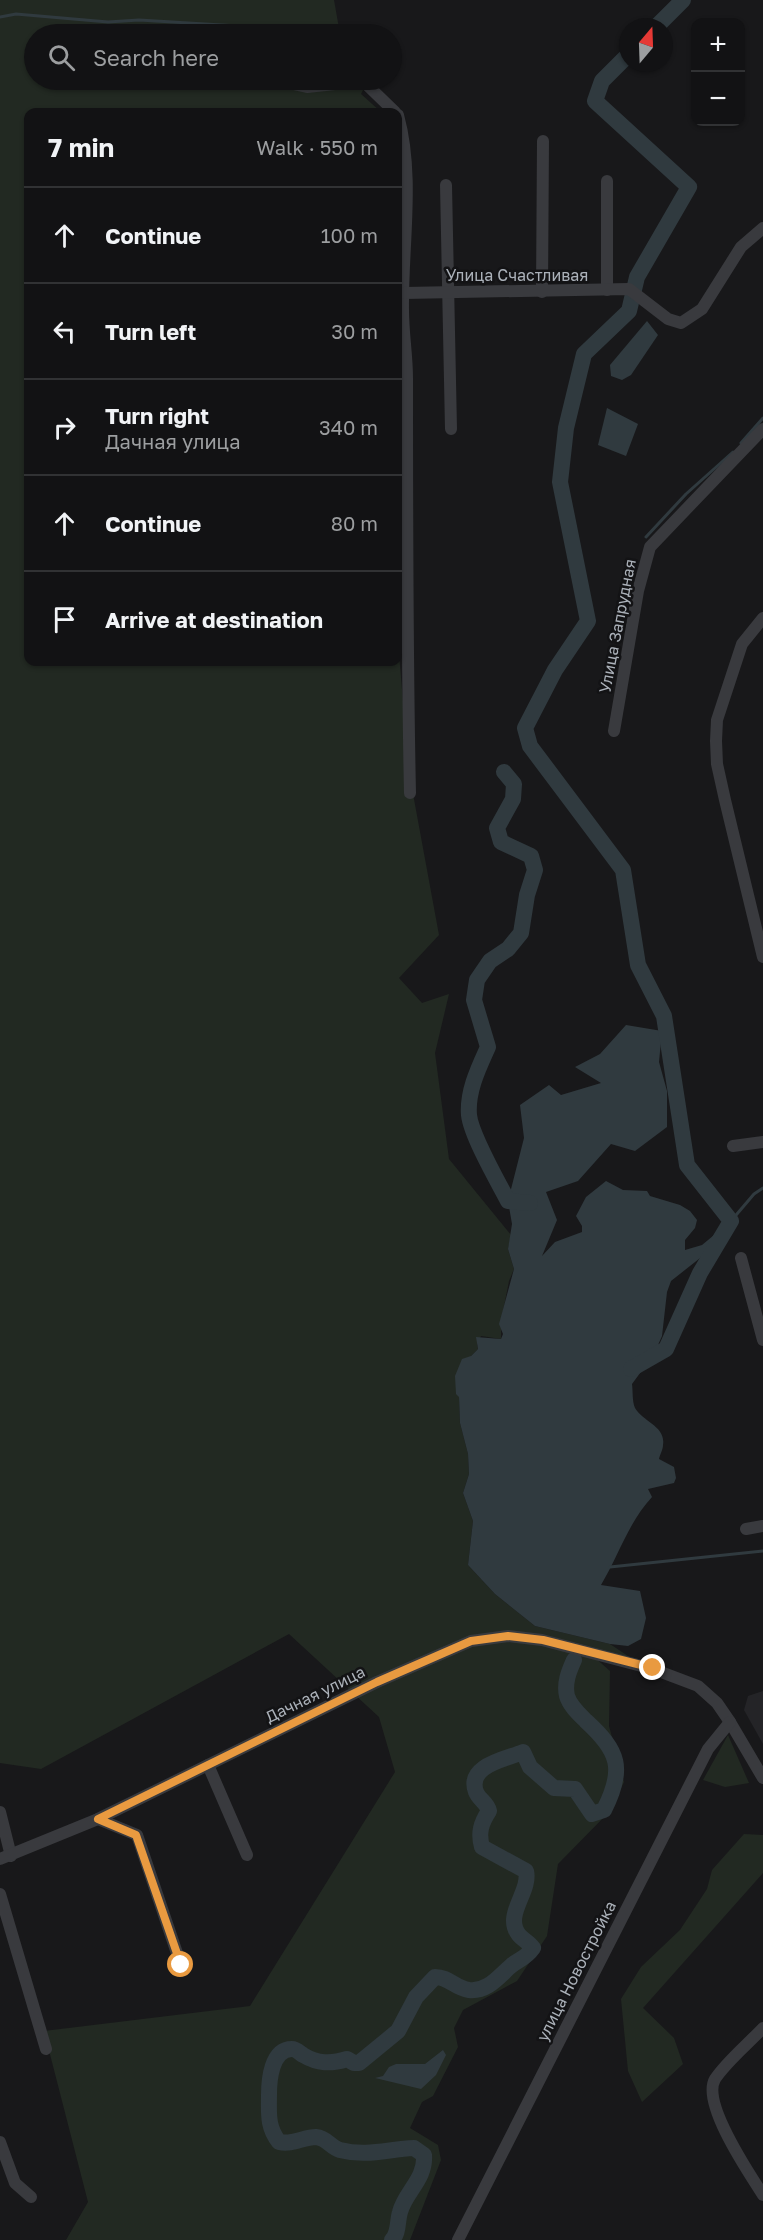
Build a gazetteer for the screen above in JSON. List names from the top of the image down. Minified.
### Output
{"streets":{"street":["Улица Счастливая","Улица Запрудная","Дачная улица","улица Новостройка"]},"crossings":[["Дачная улица","улица Новостройка"]],"north":"top","page":{"map_buttons":["+","−"],"search":"Search here","heading":["7 min","Walk · 550 m"],"list":[["Continue","100 m"],["Turn left","30 m"],["Turn right","Дачная улица","340 m"],["Continue","80 m"],"Arrive at destination"]}}
